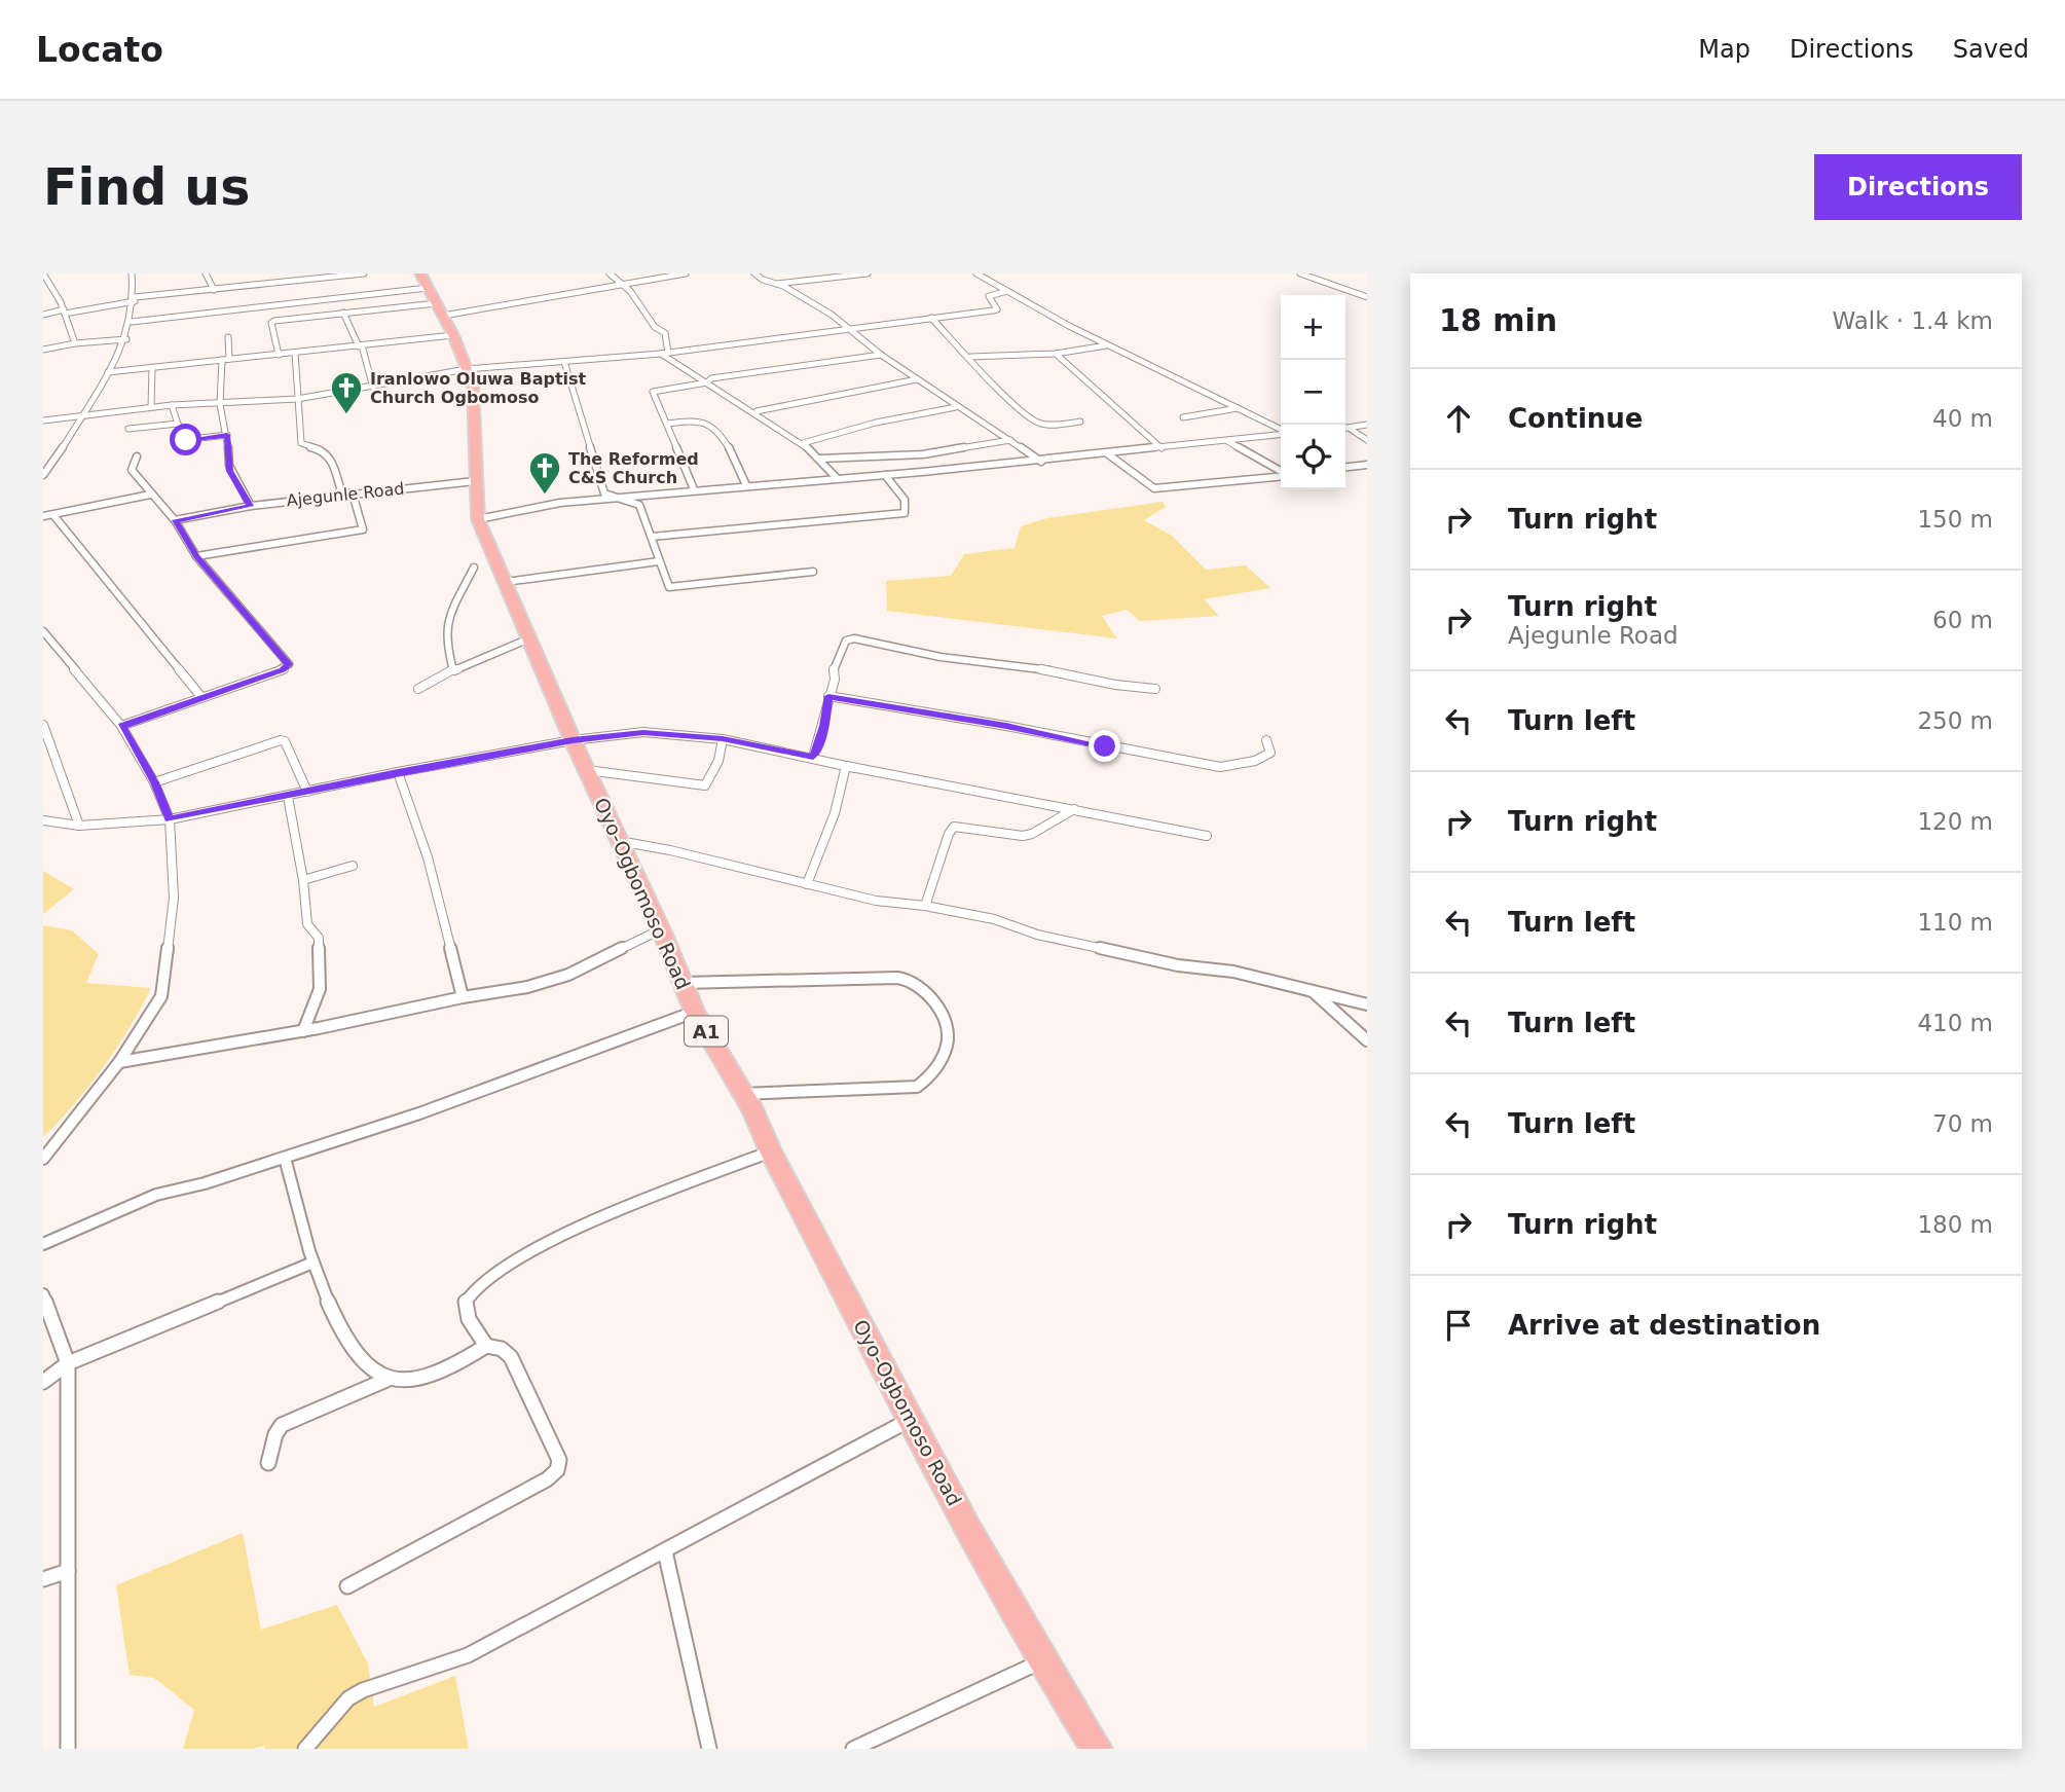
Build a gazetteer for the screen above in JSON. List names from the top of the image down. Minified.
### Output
{"streets":{"highway":["Oyo-Ogbomoso Road","A1"],"street":["Ajegunle Road"]},"crossings":[["Ajegunle Road","Oyo-Ogbomoso Road"]],"places":{"church":["Iranlowo Oluwa Baptist Church Ogbomoso","The Reformed C&S Church"]},"page":{"header":"Locato","nav":["Map","Directions","Saved"],"buttons":"Directions","title":"Find us","heading":["18 min","Walk · 1.4 km"],"map_buttons":["+","−"],"list":[["Continue","40 m"],["Turn right","150 m"],["Turn right","Ajegunle Road","60 m"],["Turn left","250 m"],["Turn right","120 m"],["Turn left","110 m"],["Turn left","410 m"],["Turn left","70 m"],["Turn right","180 m"],"Arrive at destination"]}}
